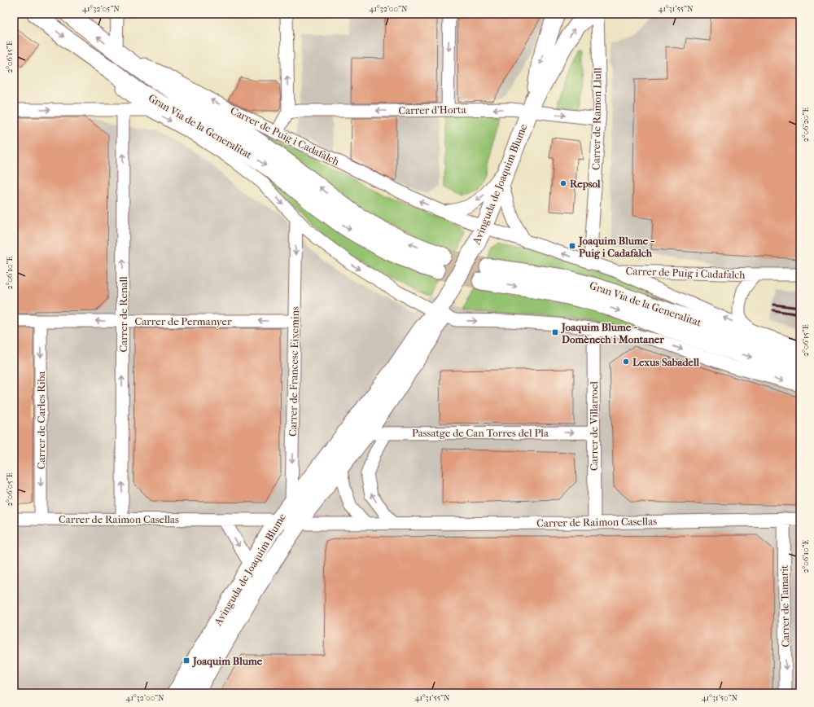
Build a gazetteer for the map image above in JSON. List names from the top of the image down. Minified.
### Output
{"streets":{"street":["Carrer d'Horta","Carrer de Ramon Llull","Gran Via de la Generalitat","Carrer de Puig i Cadafalch","Avinguda de Joaquim Blume","Carrer de Renall","Carrer de Permanyer","Carrer de Francesc Eixemins","Carrer de Carles Riba","Carrer de Villarroel","Passatge de Can Torres del Pla","Carrer de Raimon Casellas","Carrer de Tamarit"]},"crossings":[["Carrer d'Horta","Carrer de Ramon Llull"],["Carrer d'Horta","Avinguda de Joaquim Blume"],["Carrer de Ramon Llull","Carrer de Puig i Cadafalch"],["Gran Via de la Generalitat","Carrer de Puig i Cadafalch"],["Carrer de Puig i Cadafalch","Avinguda de Joaquim Blume"],["Avinguda de Joaquim Blume","Carrer de Francesc Eixemins"],["Avinguda de Joaquim Blume","Passatge de Can Torres del Pla"],["Avinguda de Joaquim Blume","Carrer de Raimon Casellas"],["Carrer de Renall","Carrer de Permanyer"],["Carrer de Renall","Carrer de Raimon Casellas"],["Carrer de Permanyer","Carrer de Francesc Eixemins"],["Carrer de Permanyer","Carrer de Carles Riba"],["Carrer de Francesc Eixemins","Carrer de Raimon Casellas"],["Carrer de Carles Riba","Carrer de Raimon Casellas"],["Carrer de Villarroel","Passatge de Can Torres del Pla"],["Carrer de Villarroel","Carrer de Raimon Casellas"],["Carrer de Raimon Casellas","Carrer de Tamarit"]],"one_way":["Carrer de Renall","Carrer de Permanyer","Carrer de Francesc Eixemins","Carrer de Carles Riba","Passatge de Can Torres del Pla","Carrer de Tamarit"],"places":{"other":["Repsol","Lexus Sabadell"],"transit":["Joaquim Blume - Puig i Cadafalch","Joaquim Blume - Domènech i Montaner","Joaquim Blume"]},"coordinates":["41°32'05\"N","41°32'00\"N","41°31'55\"N","2°06'15\"E","2°06'20\"E","2°06'10\"E","2°06'05\"E","41°31'50\"N"]}
